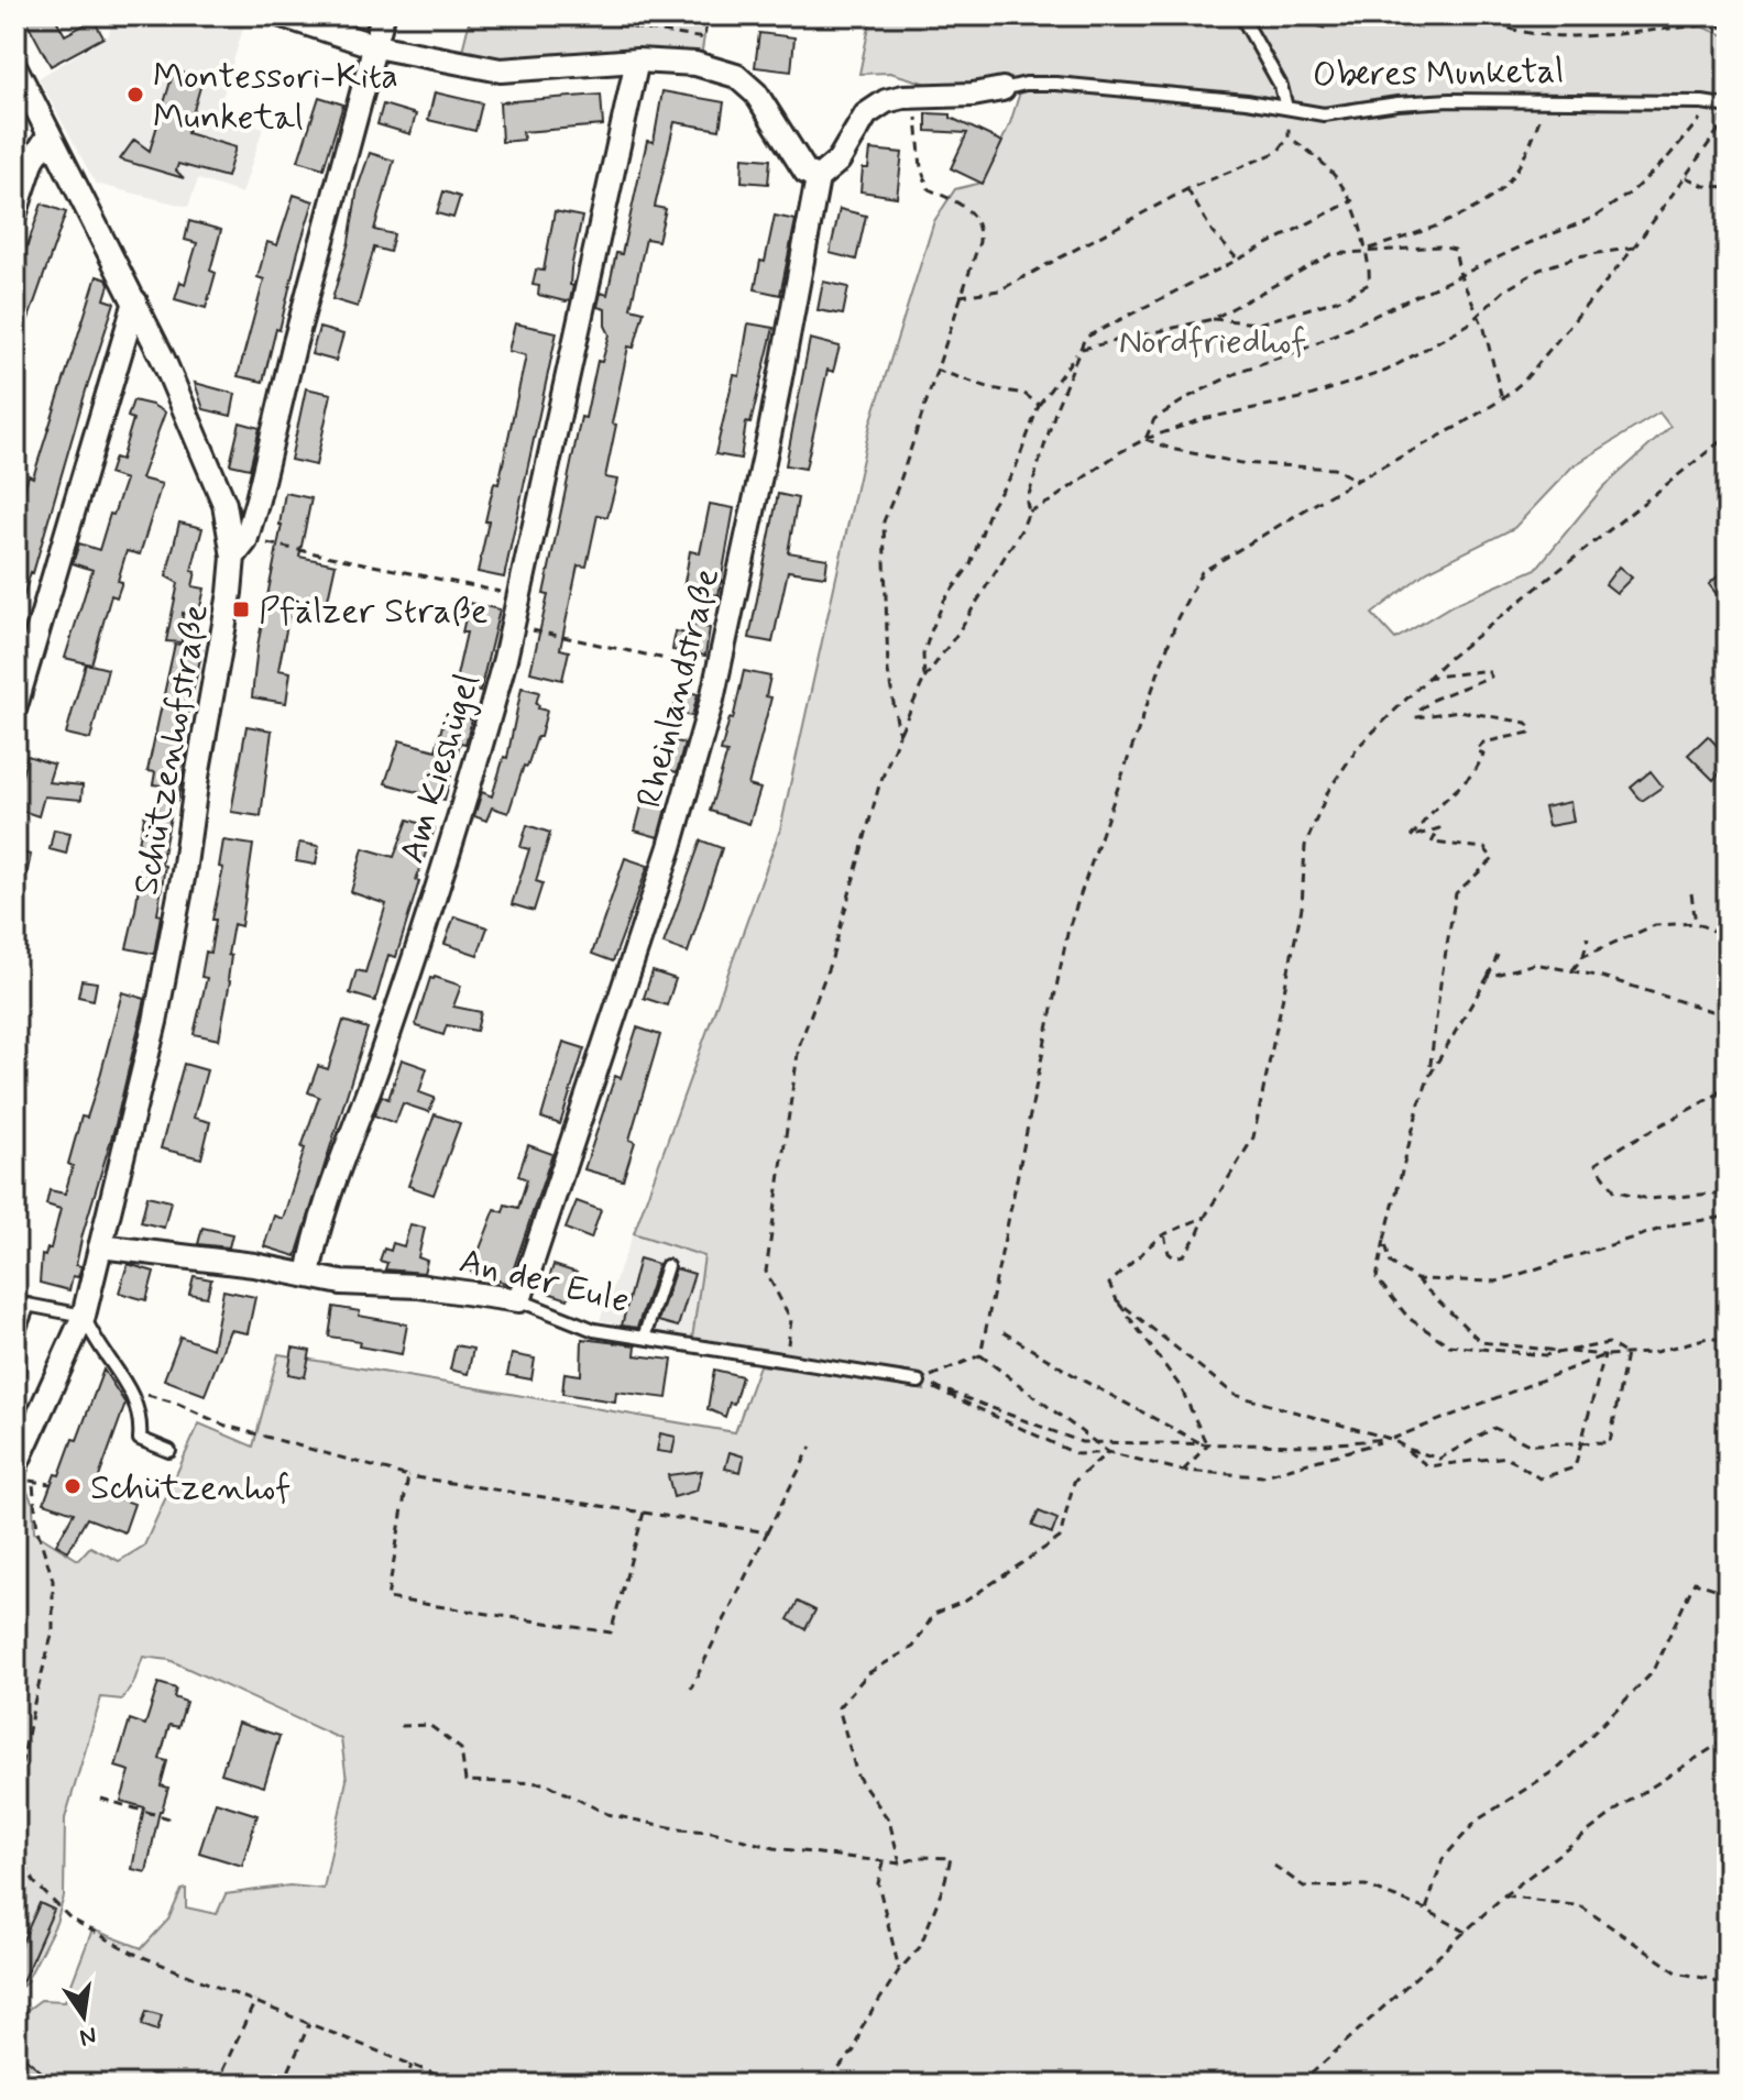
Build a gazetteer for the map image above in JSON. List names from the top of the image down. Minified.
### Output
{"streets":{"street":["Oberes Munketal","Rheinlandstraße","Schützenhofstraße","Am Kieshügel","An der Eule"]},"crossings":[["Oberes Munketal","Rheinlandstraße"],["Rheinlandstraße","An der Eule"],["Schützenhofstraße","An der Eule"],["Am Kieshügel","An der Eule"]],"parks":["Nordfriedhof"],"places":{"other":["Montessori-Kita Munketal","Schützenhof"],"transit":["Pfälzer Straße"]},"north":"bottom"}
